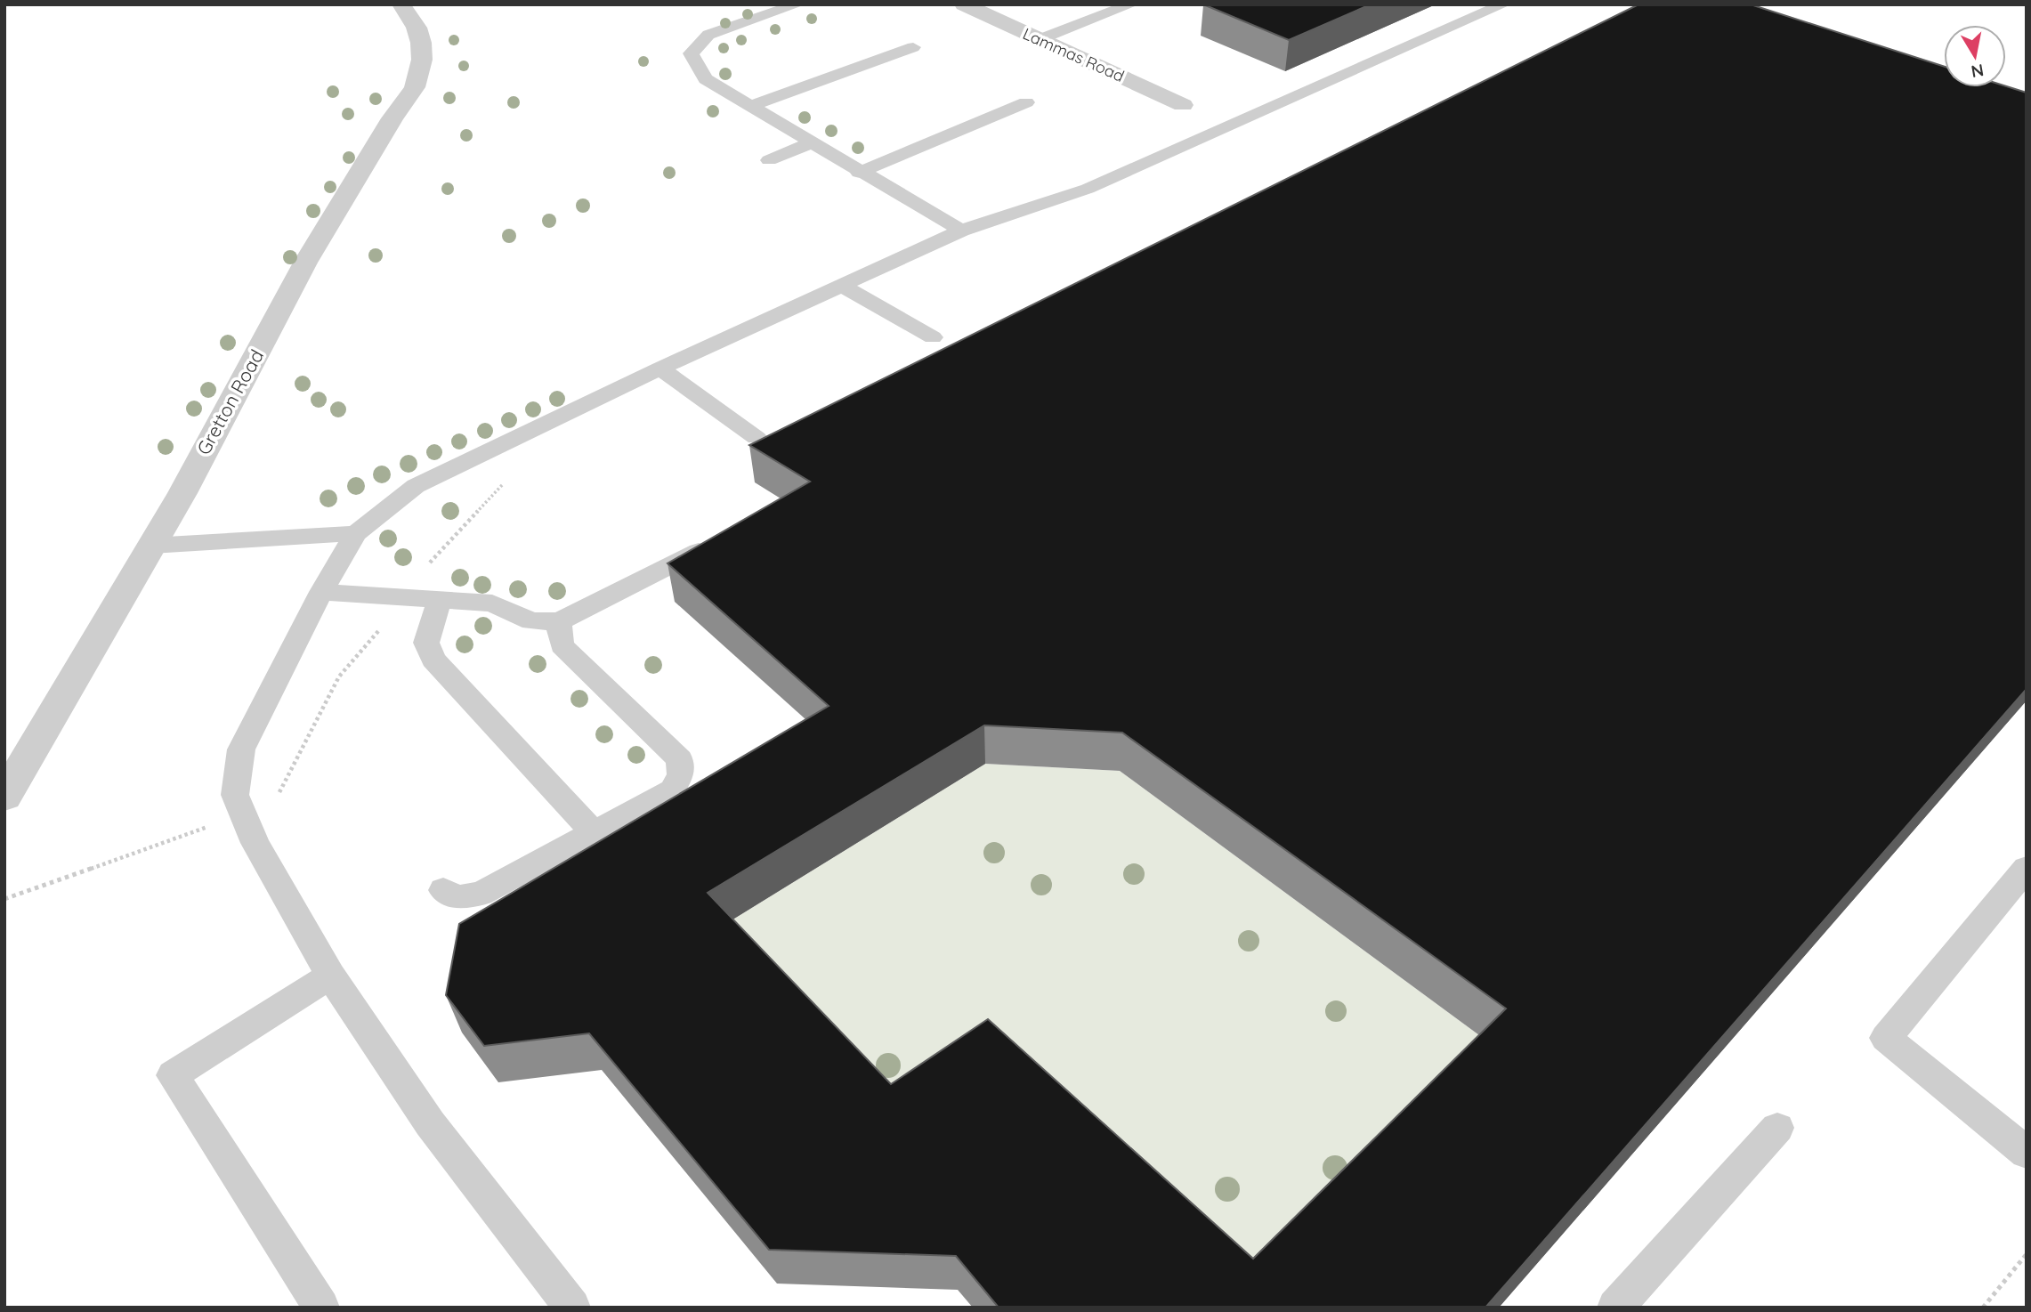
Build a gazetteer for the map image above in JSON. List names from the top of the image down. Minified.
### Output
{"streets":{"street":["Lammas Road","Gretton Road"]},"north":"bottom"}
